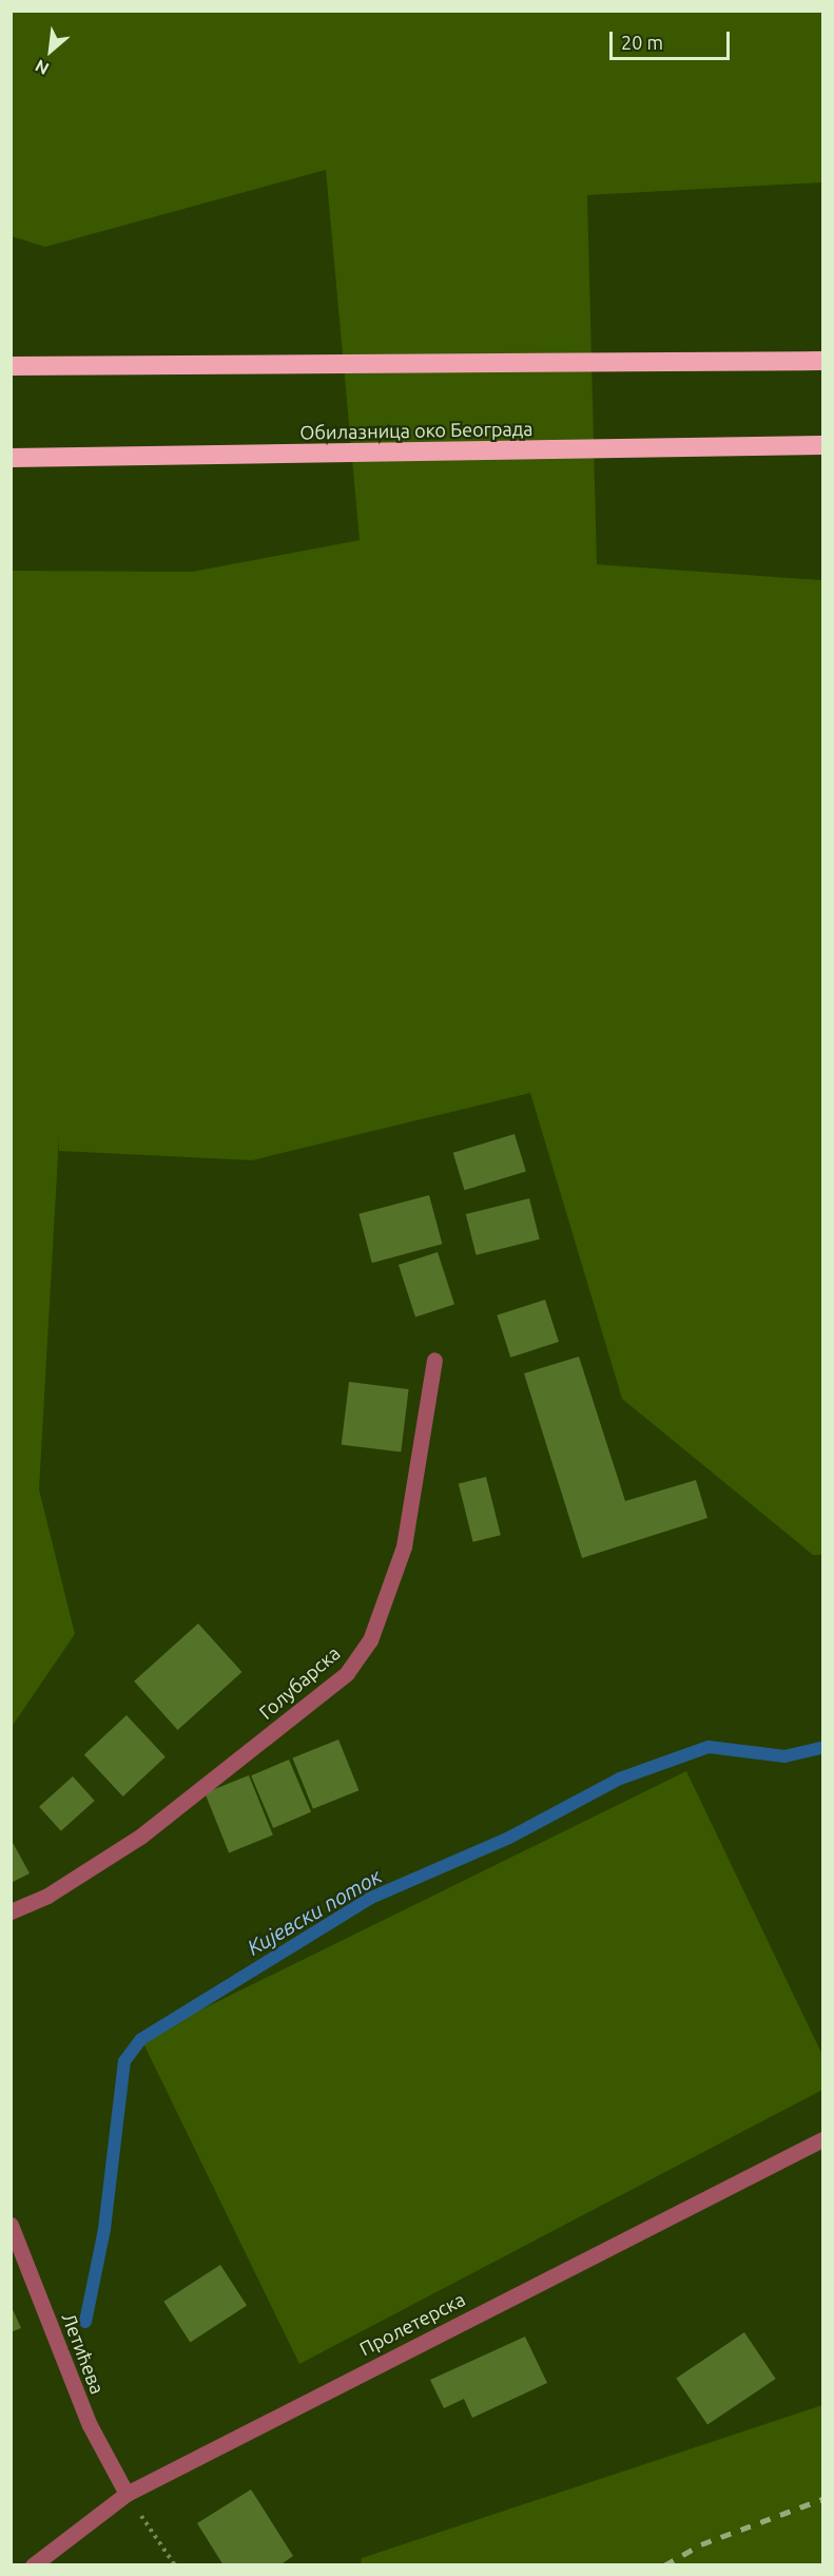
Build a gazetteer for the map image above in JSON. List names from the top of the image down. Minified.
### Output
{"streets":{"highway":["Обилазница око Београда"],"street":["Голубарска","Пролетерска","Летићева"]},"crossings":[["Пролетерска","Летићева"]],"water":["Кијевски поток"],"scale_bar":"20 m","north":"bottom left"}
